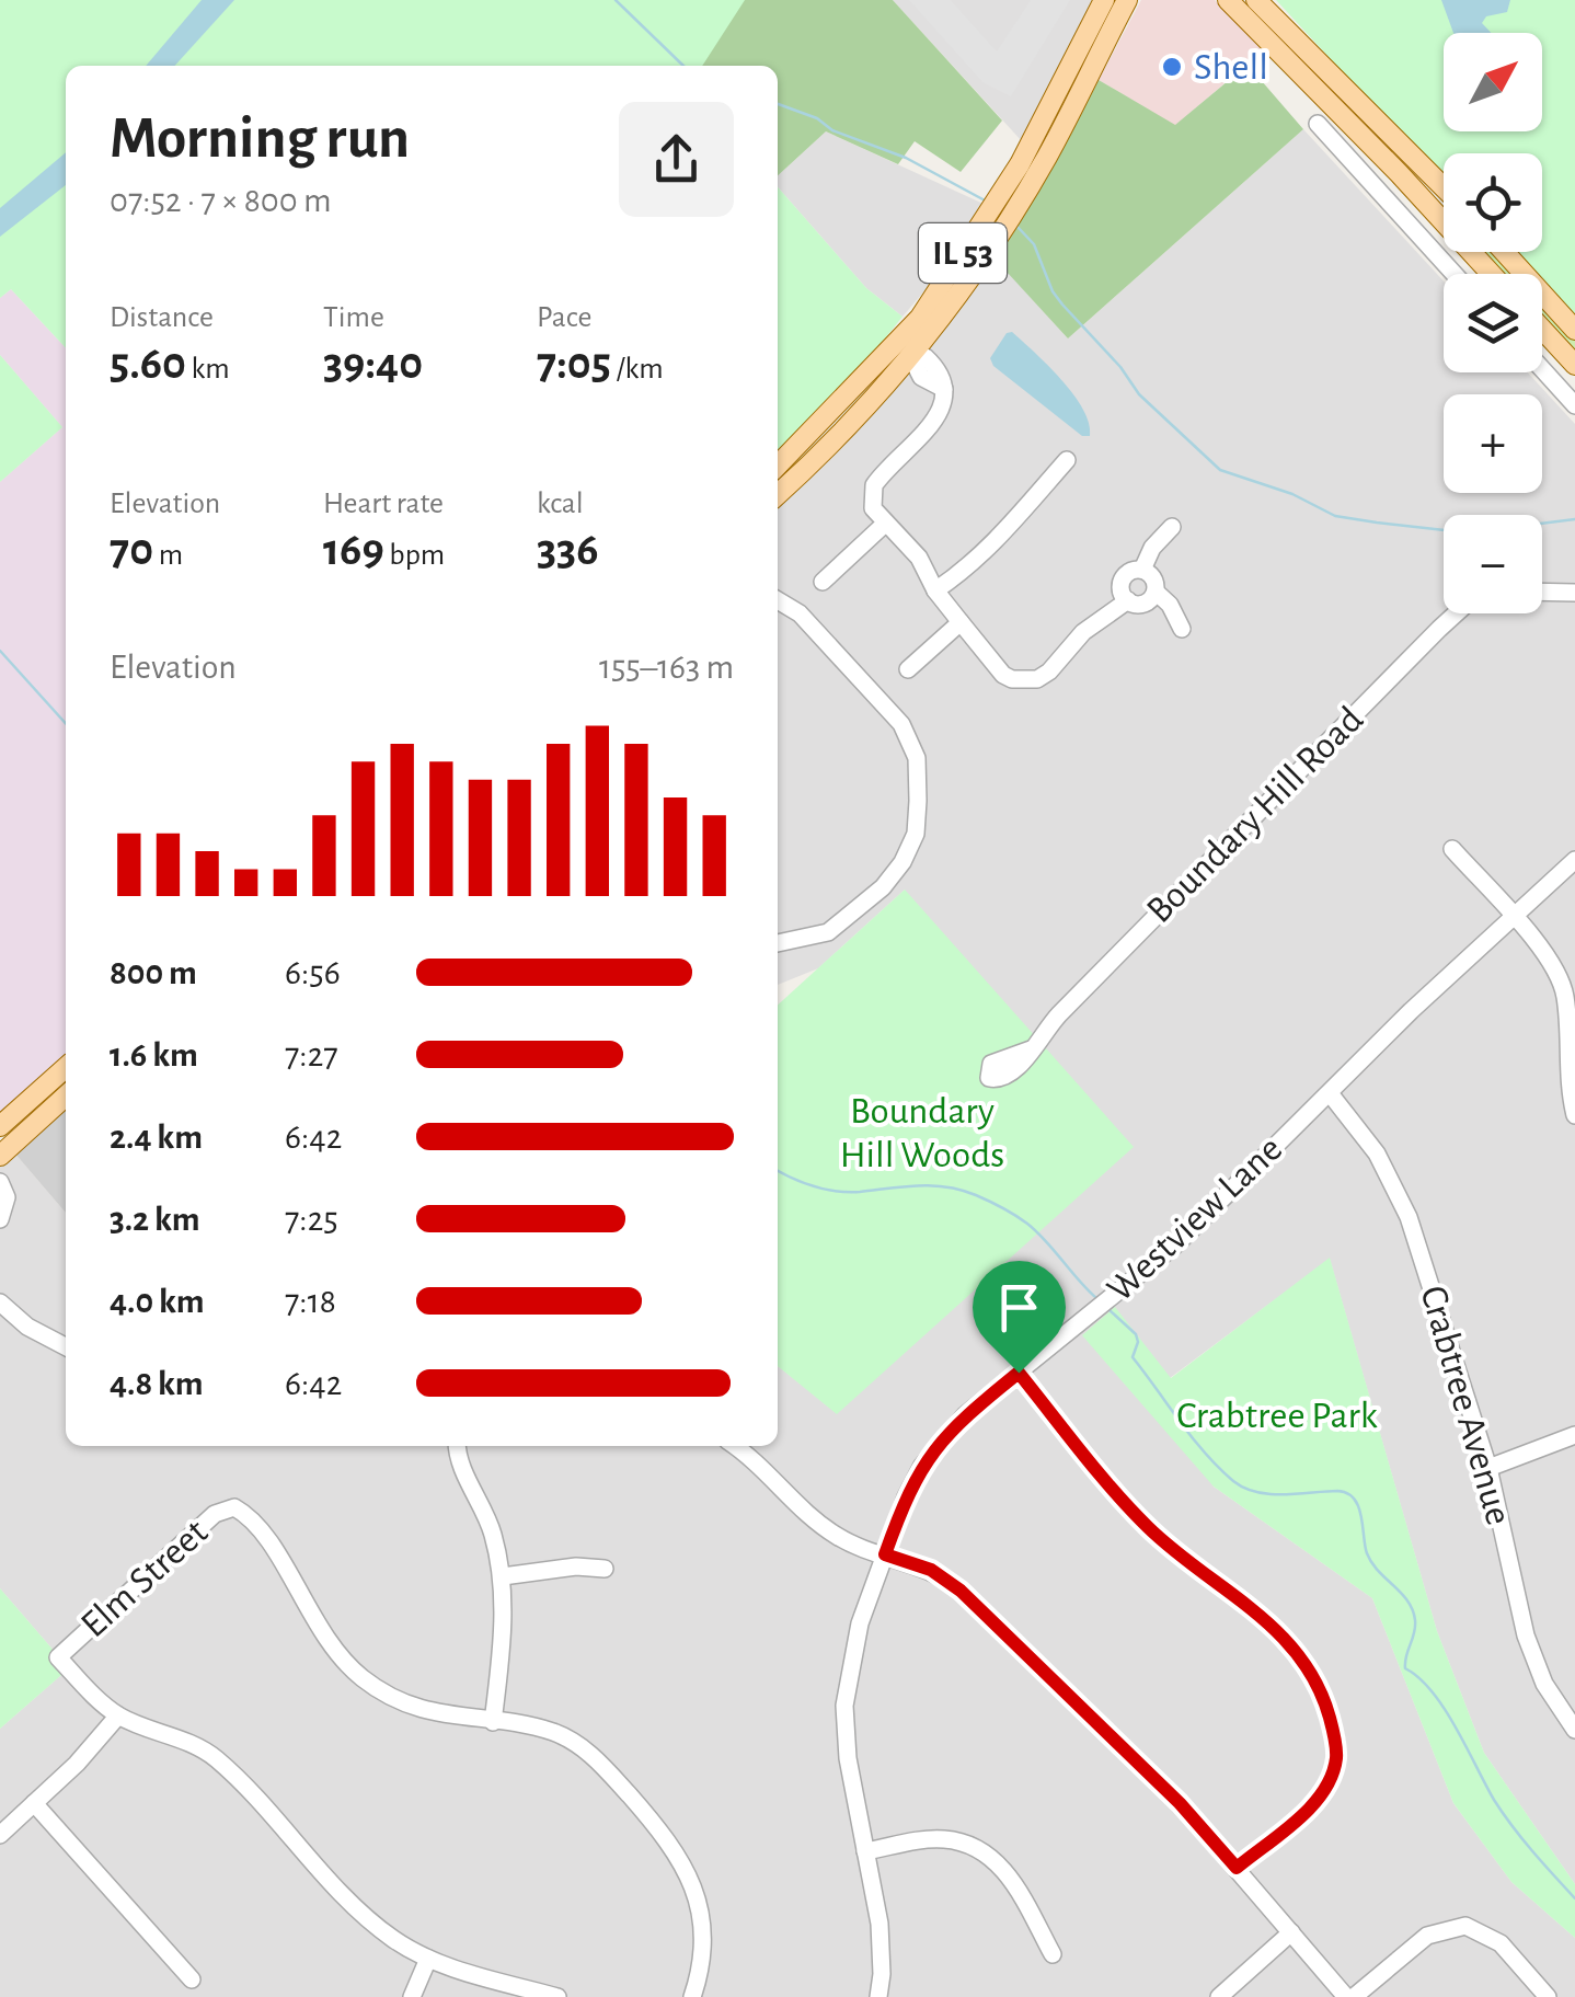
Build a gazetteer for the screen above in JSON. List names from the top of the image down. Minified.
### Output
{"streets":{"main road":["IL 53"],"street":["Boundary Hill Road","Westview Lane","Crabtree Avenue","Elm Street"]},"crossings":[["Westview Lane","Crabtree Avenue"]],"parks":["Boundary Hill Woods","Crabtree Park"],"places":["Shell"],"north":"top right","page":{"map_buttons":["+","−"],"heading":["Morning run","07:52 · 7 × 800 m"],"stats":[["Distance","5.60 km"],["Time","39:40"],["Pace","7:05 /km"],["Elevation","70 m"],["Heart rate","169 bpm"],["kcal","336"]],"chart":["Elevation","155–163 m"],"list":[{"name":"800 m","note":"6:56"},{"name":"1.6 km","note":"7:27"},{"name":"2.4 km","note":"6:42"},{"name":"3.2 km","note":"7:25"},{"name":"4.0 km","note":"7:18"},{"name":"4.8 km","note":"6:42"}]}}
